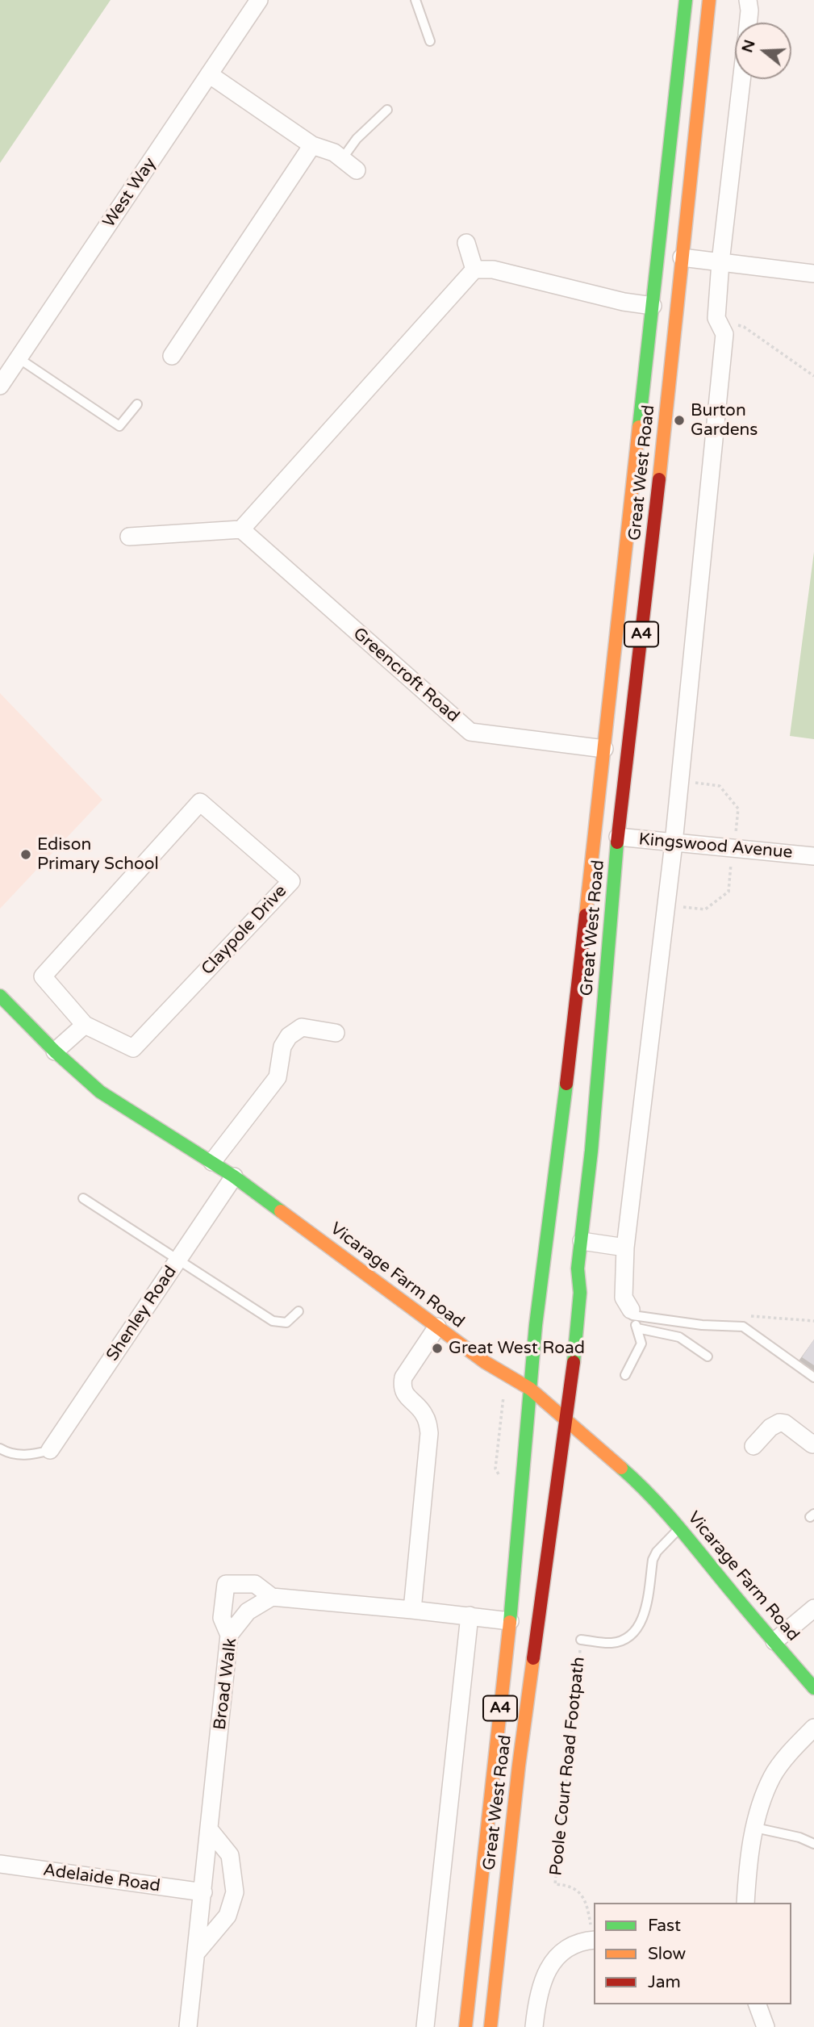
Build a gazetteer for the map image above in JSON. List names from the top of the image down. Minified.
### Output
{"streets":{"main road":["Great West Road","A4","Vicarage Farm Road"],"street":["West Way","Greencroft Road","Kingswood Avenue","Claypole Drive","Shenley Road","Broad Walk","Adelaide Road"],"path":["Poole Court Road Footpath"]},"crossings":[["Great West Road","A4"],["Great West Road","Greencroft Road"],["Great West Road","Kingswood Avenue"],["Great West Road","Vicarage Farm Road"],["Vicarage Farm Road","Shenley Road"],["Broad Walk","Adelaide Road"]],"places":["Burton Gardens","Edison Primary School","Great West Road"],"legend":["Fast","Slow","Jam"],"north":"left"}
